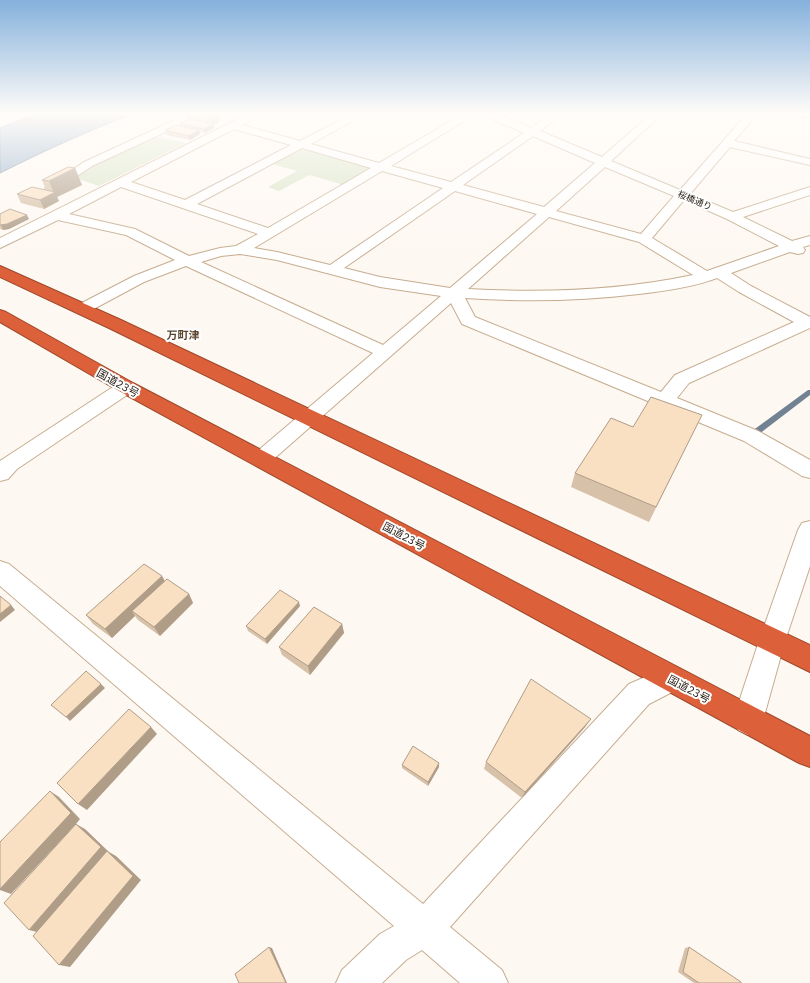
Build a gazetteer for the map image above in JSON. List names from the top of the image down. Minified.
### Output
{"streets":{"highway":["国道23号"],"street":["桜橋通り"]},"districts":["万町津"]}
